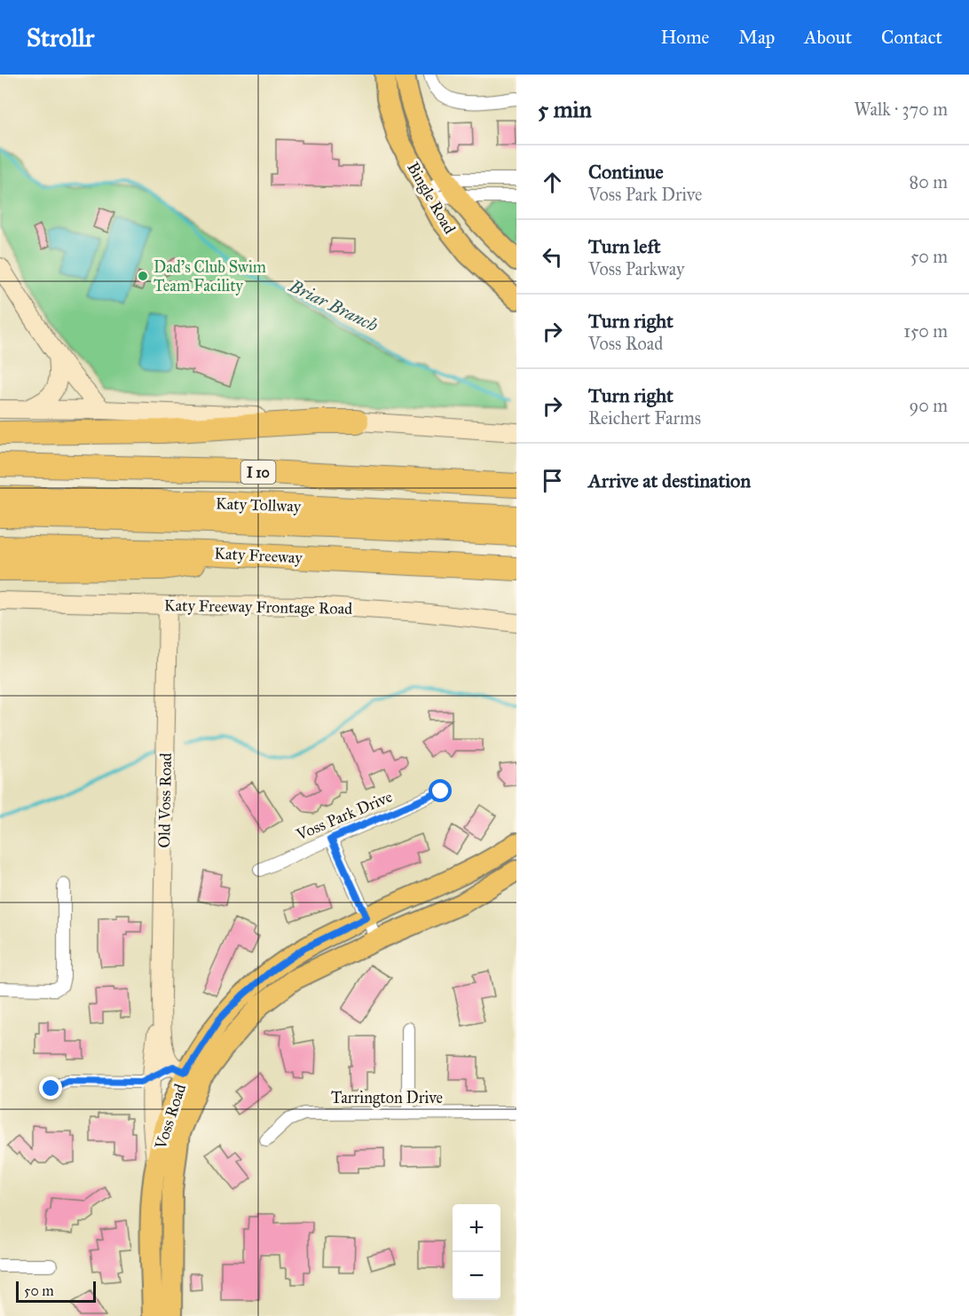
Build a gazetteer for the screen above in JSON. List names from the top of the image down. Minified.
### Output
{"streets":{"highway":["I 10","Katy Tollway","Katy Freeway"],"main road":["Bingle Road","Katy Freeway Frontage Road","Old Voss Road","Voss Road"],"street":["Voss Park Drive","Tarrington Drive"]},"crossings":[["Katy Freeway Frontage Road","Old Voss Road"],["Old Voss Road","Voss Road"]],"water":["Briar Branch"],"places":["Dad's Club Swim Team Facility"],"scale_bar":"50 m","page":{"header":"Strollr","nav":["Home","Map","About","Contact"],"heading":["5 min","Walk · 370 m"],"list":[["Continue","Voss Park Drive","80 m"],["Turn left","Voss Parkway","50 m"],["Turn right","Voss Road","150 m"],["Turn right","Reichert Farms","90 m"],"Arrive at destination"],"map_buttons":["+","−"],"scale":"50 m"}}
